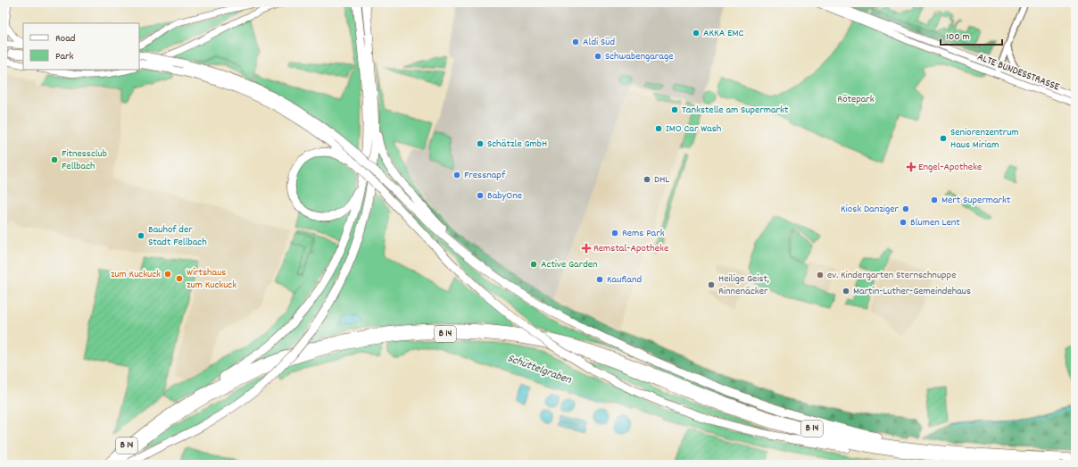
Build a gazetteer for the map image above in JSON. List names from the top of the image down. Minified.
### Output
{"streets":{"highway":["B 14"],"main road":["ALTE BUNDESSTRASSE"]},"water":["Schüttelgraben"],"parks":["Rötepark"],"places":{"other":["AKKA EMC","Aldi Süd","Schwabengarage","Tankstelle am Supermarkt","IMO Car Wash","Seniorenzentrum Haus Miriam","Schätzle GmbH","Fitnessclub Fellbach","Fressnapf","DHL","BabyOne","Mert Supermarkt","Kiosk Danziger","Blumen Lent","Rems Park","Bauhof der Stadt Fellbach","Active Garden","zum Kuckuck","ev. Kindergarten Sternschnuppe","Wirtshaus zum Kuckuck","Kaufland","Heilige Geist, Rinnenäcker","Martin-Luther-Gemeindehaus"],"health":["Engel-Apotheke","Remstal-Apotheke"]},"legend":["Road","Park"],"scale_bar":"100 m"}
